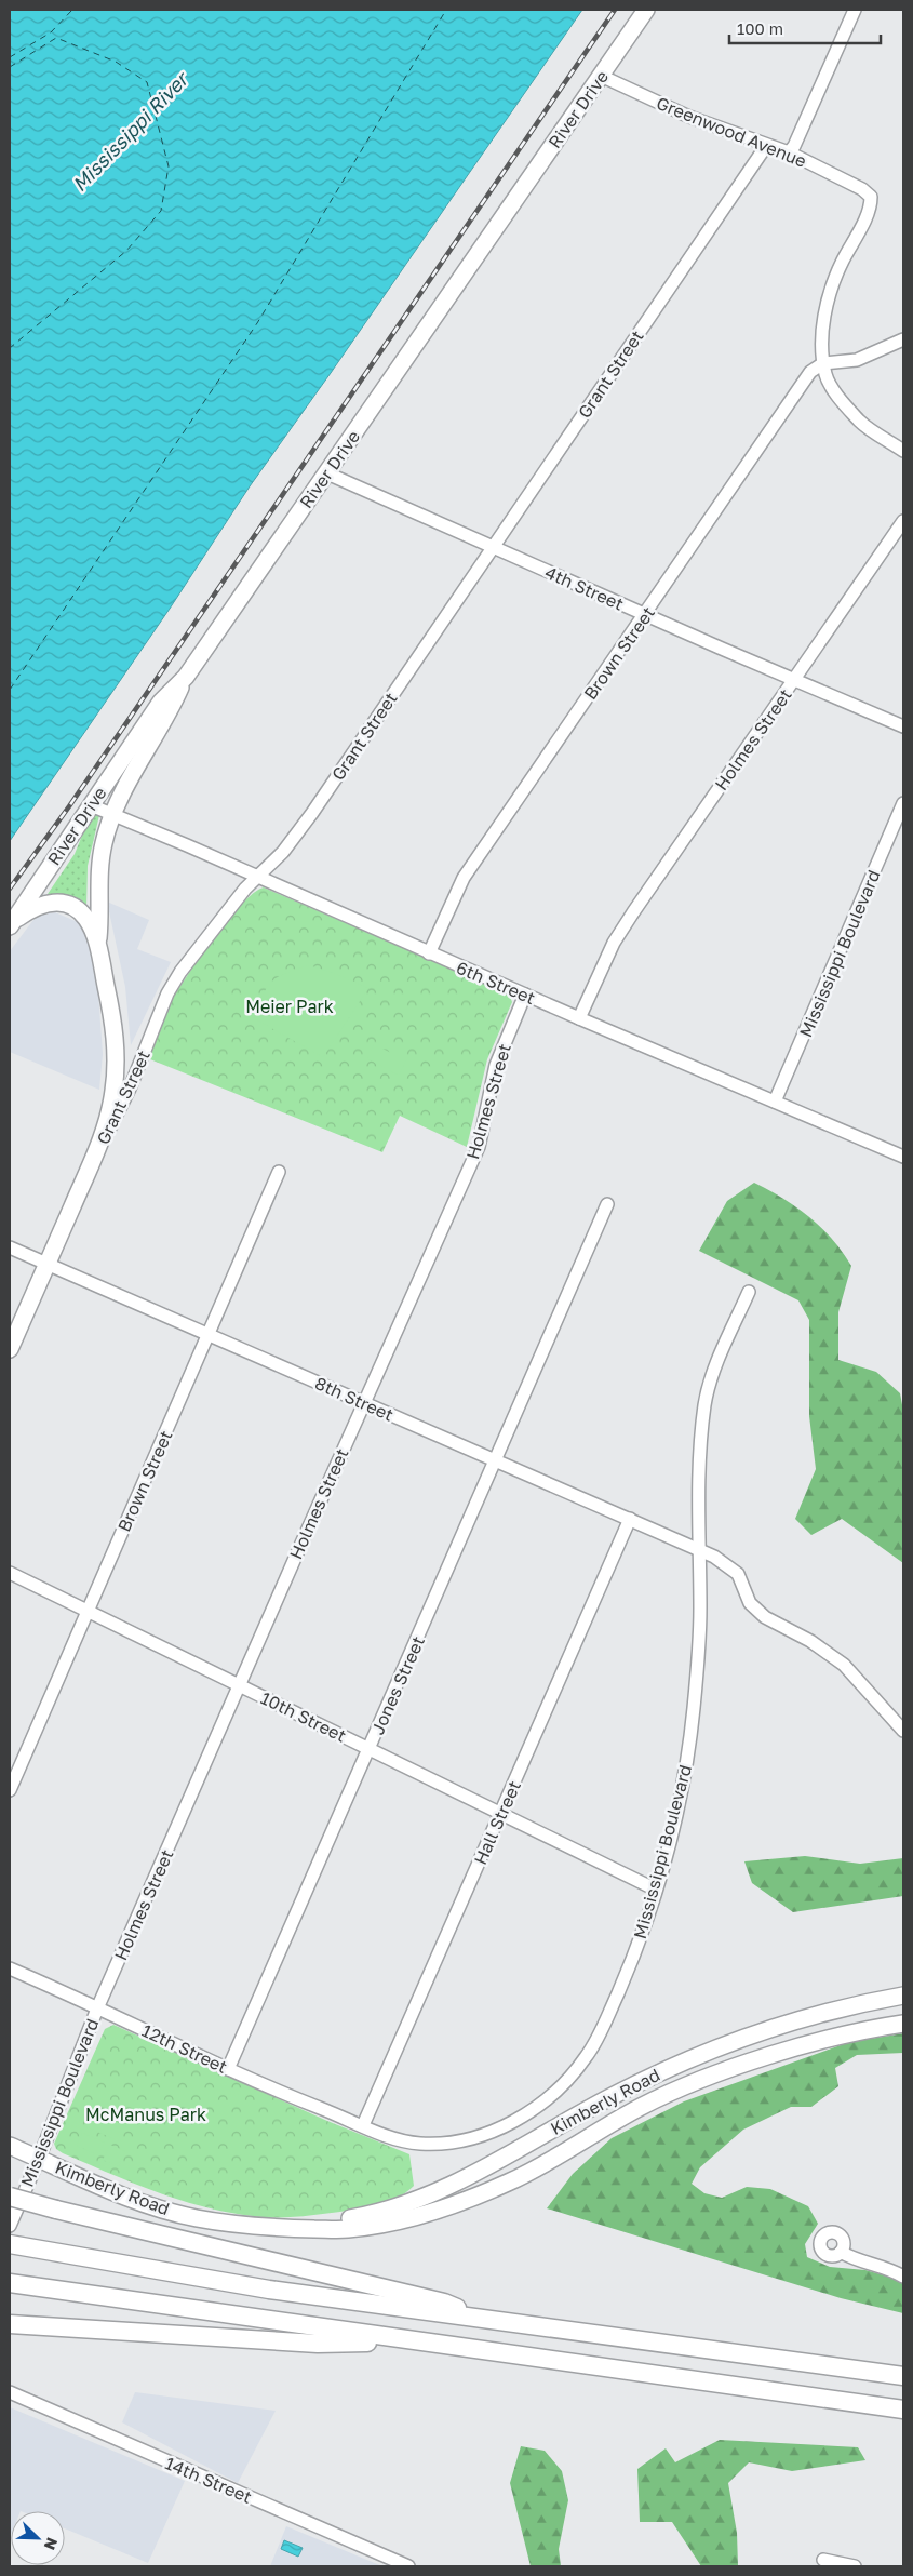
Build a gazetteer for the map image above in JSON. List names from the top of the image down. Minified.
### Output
{"streets":{"main road":["River Drive","Grant Street","Kimberly Road"],"street":["Greenwood Avenue","4th Street","Brown Street","Holmes Street","Mississippi Boulevard","6th Street","8th Street","Jones Street","10th Street","Hall Street","12th Street","14th Street"]},"crossings":[["River Drive","Greenwood Avenue"],["River Drive","4th Street"],["River Drive","6th Street"],["Greenwood Avenue","Grant Street"],["Greenwood Avenue","Brown Street"],["Grant Street","4th Street"],["Grant Street","6th Street"],["Grant Street","8th Street"],["4th Street","Brown Street"],["4th Street","Holmes Street"],["Brown Street","6th Street"],["Brown Street","8th Street"],["Brown Street","10th Street"],["Holmes Street","Mississippi Boulevard"],["Holmes Street","6th Street"],["Holmes Street","8th Street"],["Holmes Street","10th Street"],["Holmes Street","12th Street"],["Mississippi Boulevard","6th Street"],["Mississippi Boulevard","8th Street"],["Mississippi Boulevard","10th Street"],["Mississippi Boulevard","Hall Street"],["Mississippi Boulevard","12th Street"],["Mississippi Boulevard","Kimberly Road"],["8th Street","Jones Street"],["8th Street","Hall Street"],["Jones Street","10th Street"],["Jones Street","12th Street"],["10th Street","Hall Street"],["Hall Street","12th Street"]],"water":["Mississippi River"],"parks":["Meier Park","McManus Park"],"scale_bar":"100 m","north":"bottom right"}
